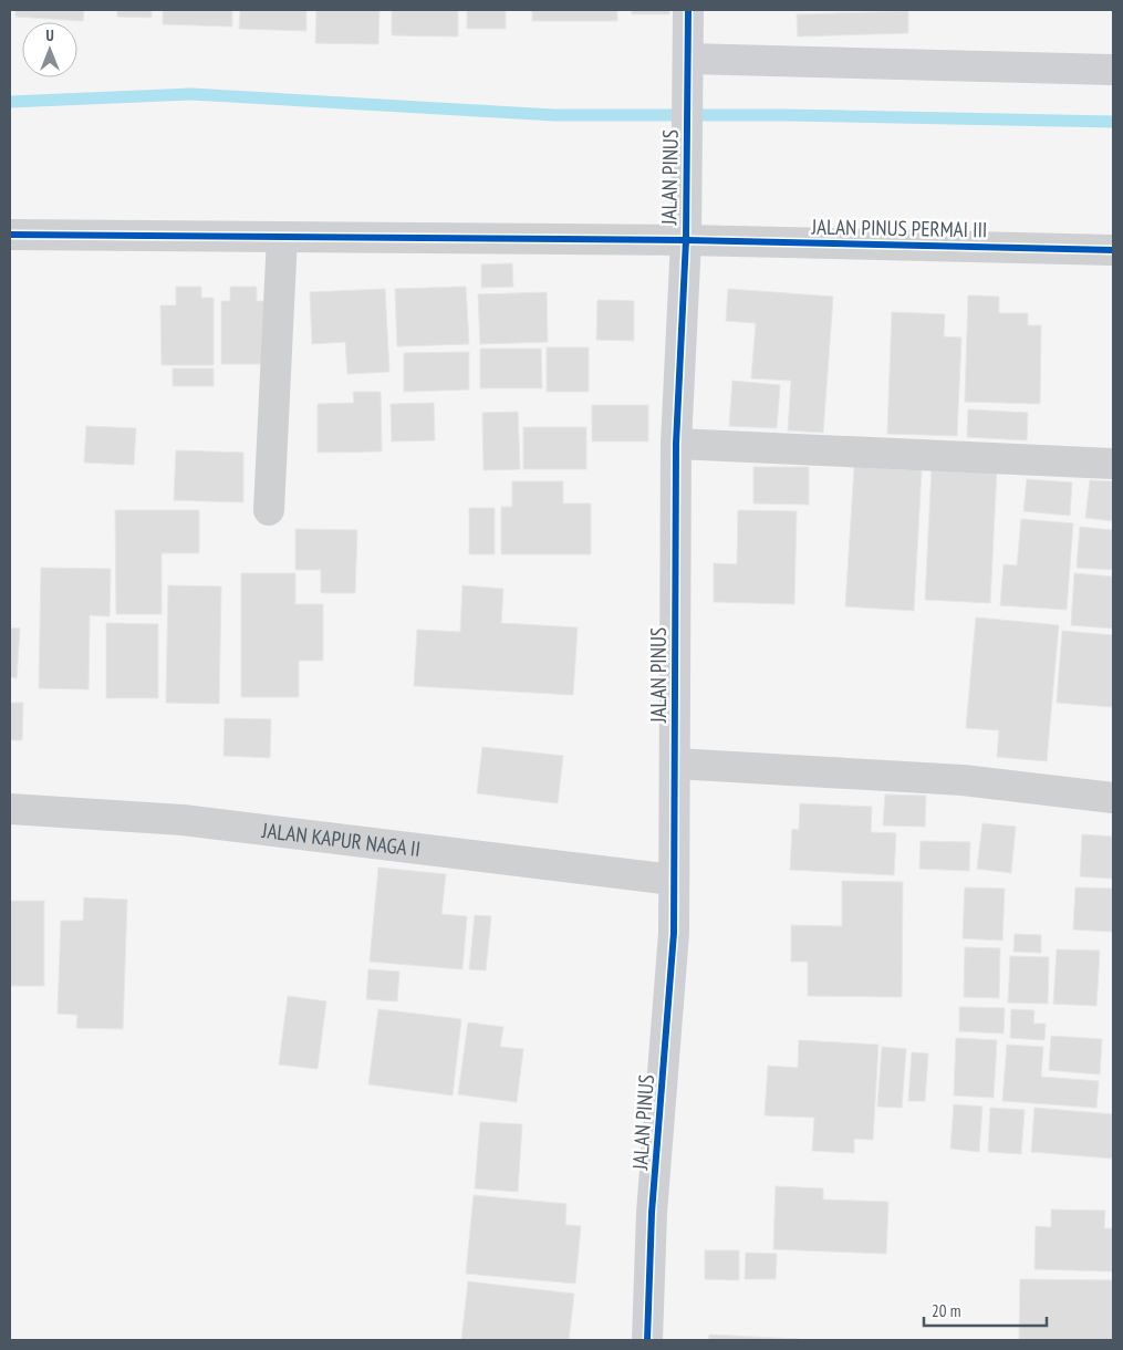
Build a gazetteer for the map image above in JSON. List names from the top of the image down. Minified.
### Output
{"streets":{"street":["JALAN PINUS","JALAN PINUS PERMAI III","JALAN KAPUR NAGA II"]},"crossings":[["JALAN PINUS","JALAN PINUS PERMAI III"],["JALAN PINUS","JALAN KAPUR NAGA II"]],"scale_bar":"20 m","north":"top"}
